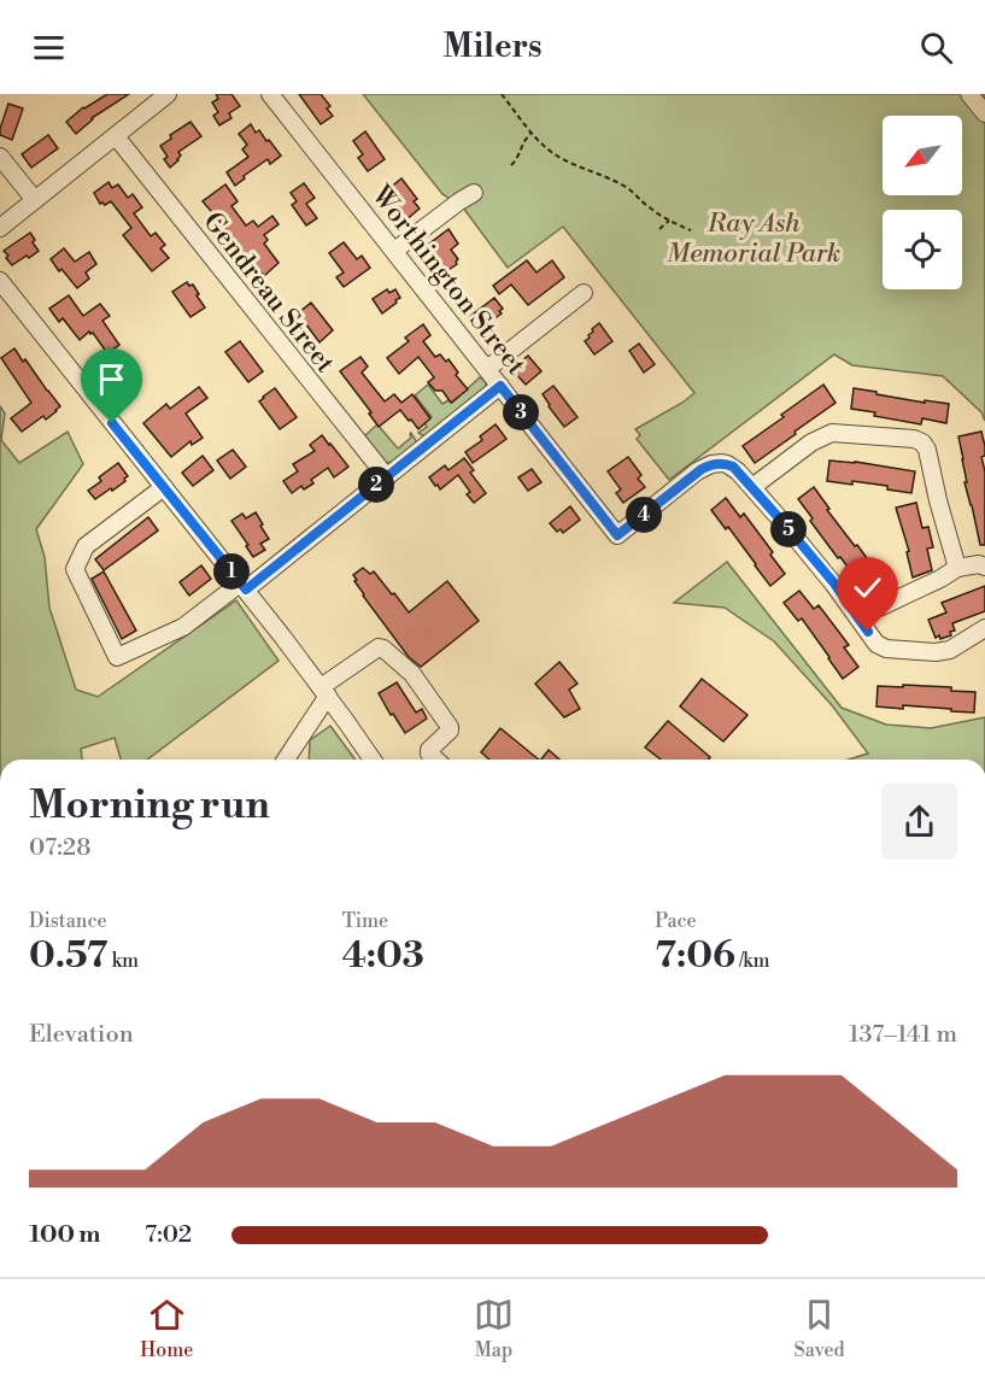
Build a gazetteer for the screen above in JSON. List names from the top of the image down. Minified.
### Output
{"streets":{"street":["Worthington Street","Gendreau Street"]},"parks":["Ray Ash Memorial Park"],"north":"bottom left","page":{"header":"Milers","pins":["3","2","4","5","1"],"heading":["Morning run","07:28"],"stats":[["Distance","0.57 km"],["Time","4:03"],["Pace","7:06 /km"]],"chart":["Elevation","137–141 m"],"list":[{"name":"100 m","note":"7:02"}],"tabs":["Home","Map","Saved"]}}
